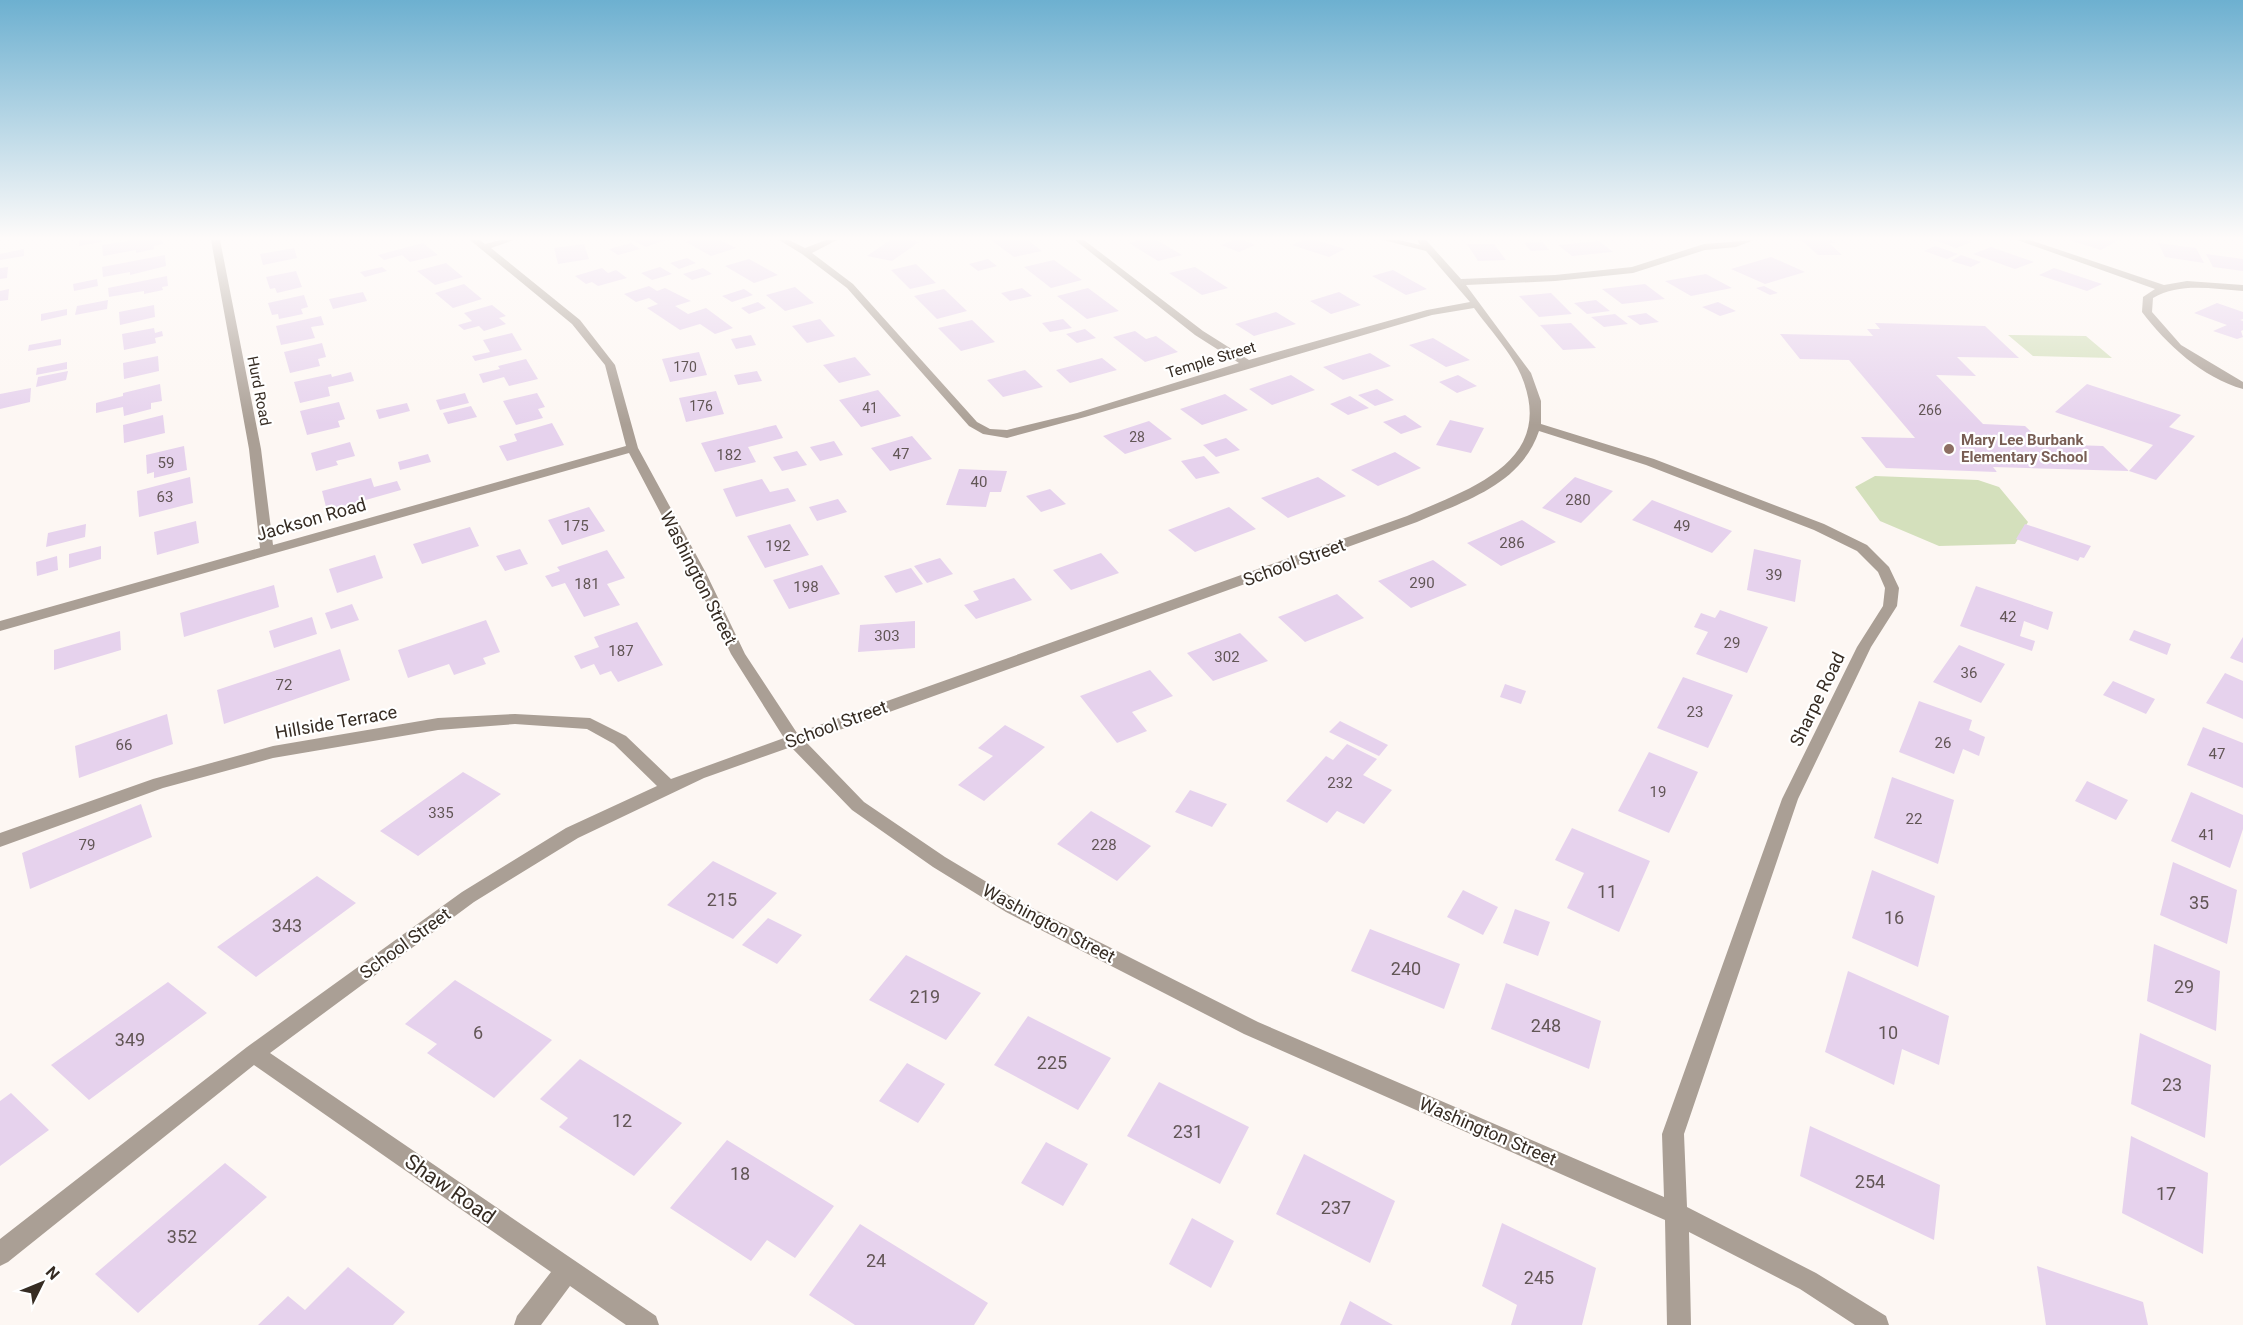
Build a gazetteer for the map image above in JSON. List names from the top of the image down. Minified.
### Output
{"streets":{"street":["Temple Street","Hurd Road","Jackson Road","School Street","Washington Street","Sharpe Road","Hillside Terrace","Shaw Road"]},"crossings":[["Temple Street","School Street"],["Hurd Road","Jackson Road"],["Jackson Road","Washington Street"],["School Street","Washington Street"],["School Street","Sharpe Road"],["School Street","Hillside Terrace"],["School Street","Shaw Road"],["Washington Street","Sharpe Road"]],"places":["Mary Lee Burbank Elementary School"],"house_numbers":["170","176","41","266","28","47","182","59","40","63","280","175","49","286","192","39","290","181","198","42","303","29","187","302","36","72","23","26","66","47","232","19","335","22","41","79","228","11","215","35","16","343","240","29","219","248","6","10","349","225","23","12","231","18","254","17","237","352","24","245"],"north":"top right"}
